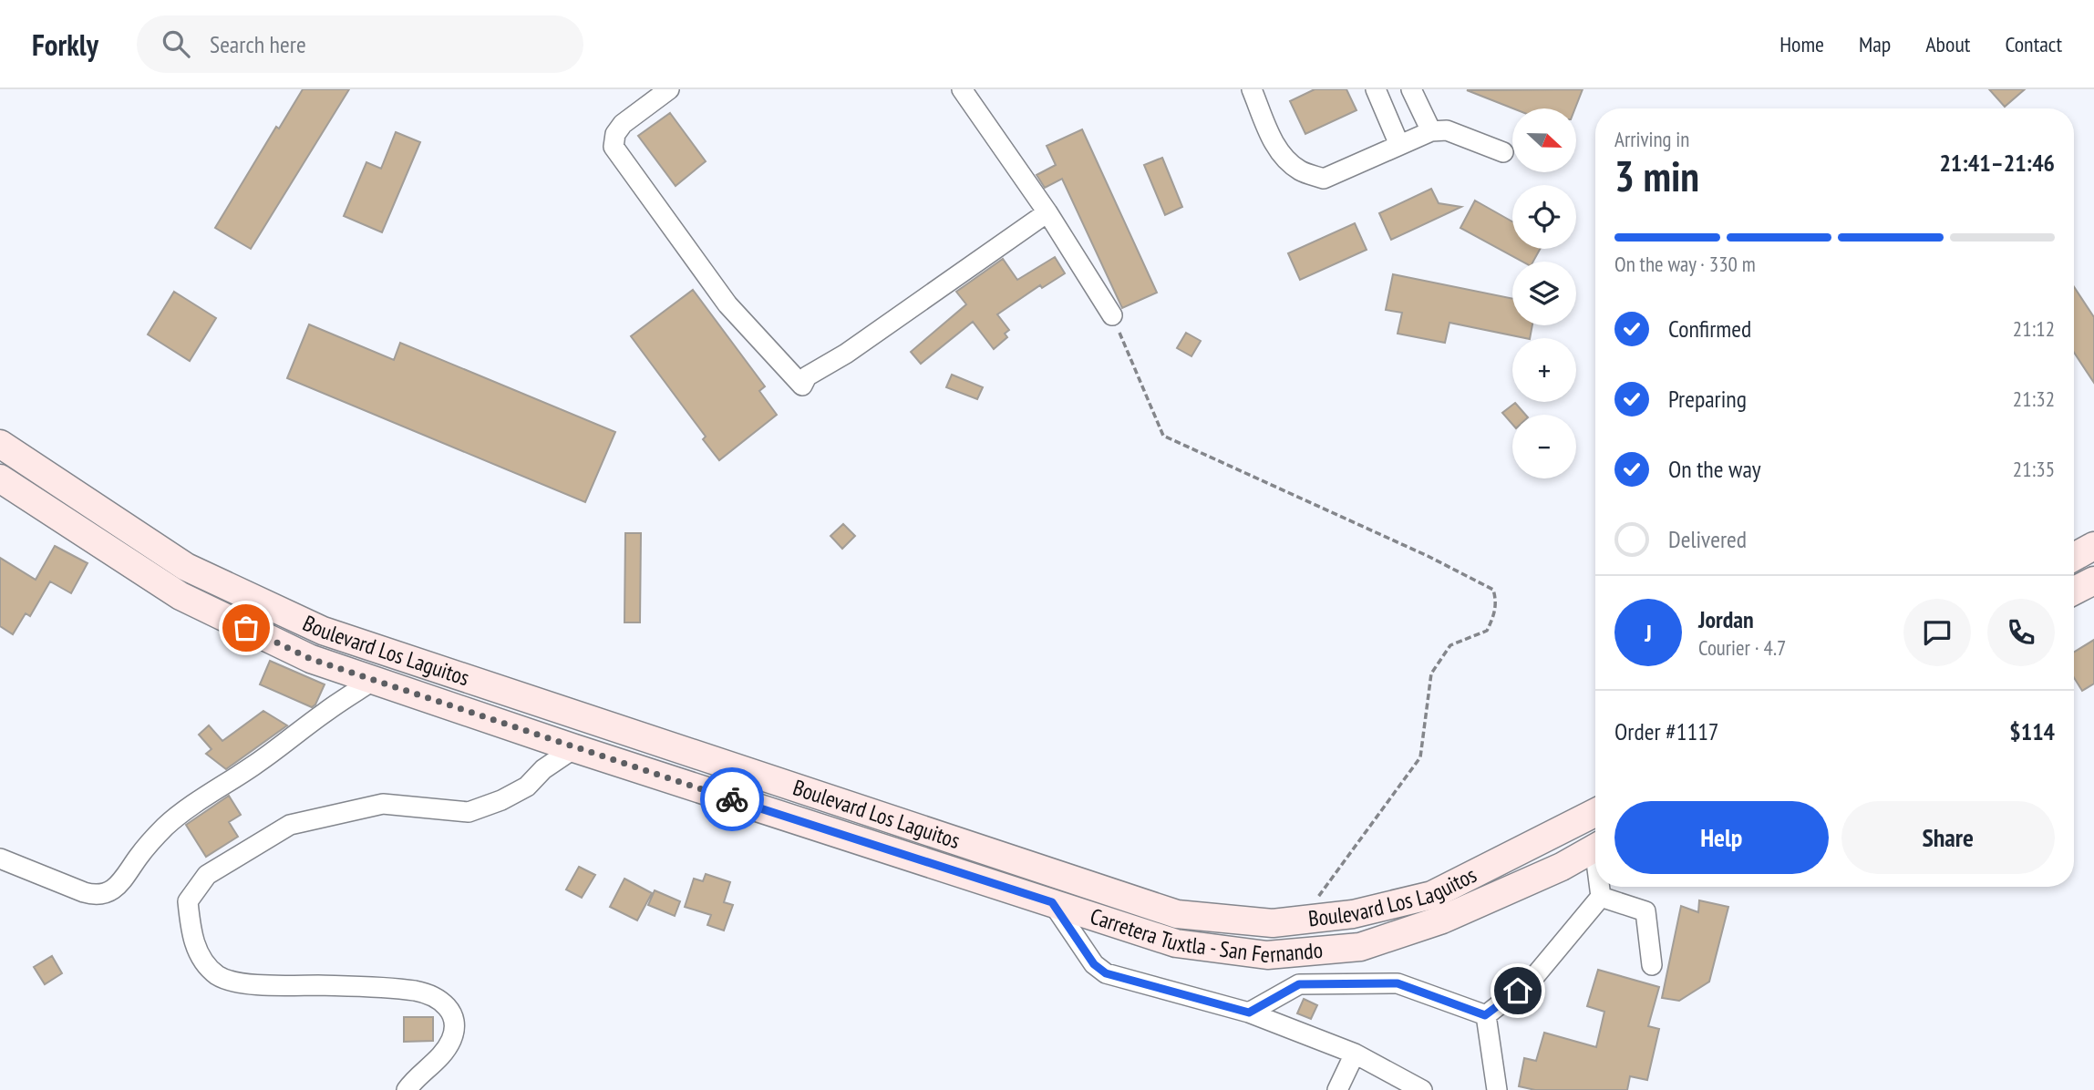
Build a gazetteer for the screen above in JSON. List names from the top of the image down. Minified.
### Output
{"streets":{"main road":["Boulevard Los Laguitos","Carretera Tuxtla - San Fernando"]},"north":"right","page":{"header":"Forkly","search":"Search here","nav":["Home","Map","About","Contact"],"map_buttons":["+","−"],"heading":["3 min","Arriving in","21:41–21:46"],"panel":["Jordan","Courier · 4.7","Order #1117","$114"],"bar":"On the way · 330 m","list":[["Confirmed","21:12"],["Preparing","21:32"],["On the way","21:35"],"Delivered"],"round":"J","buttons":["Help","Share"]}}
